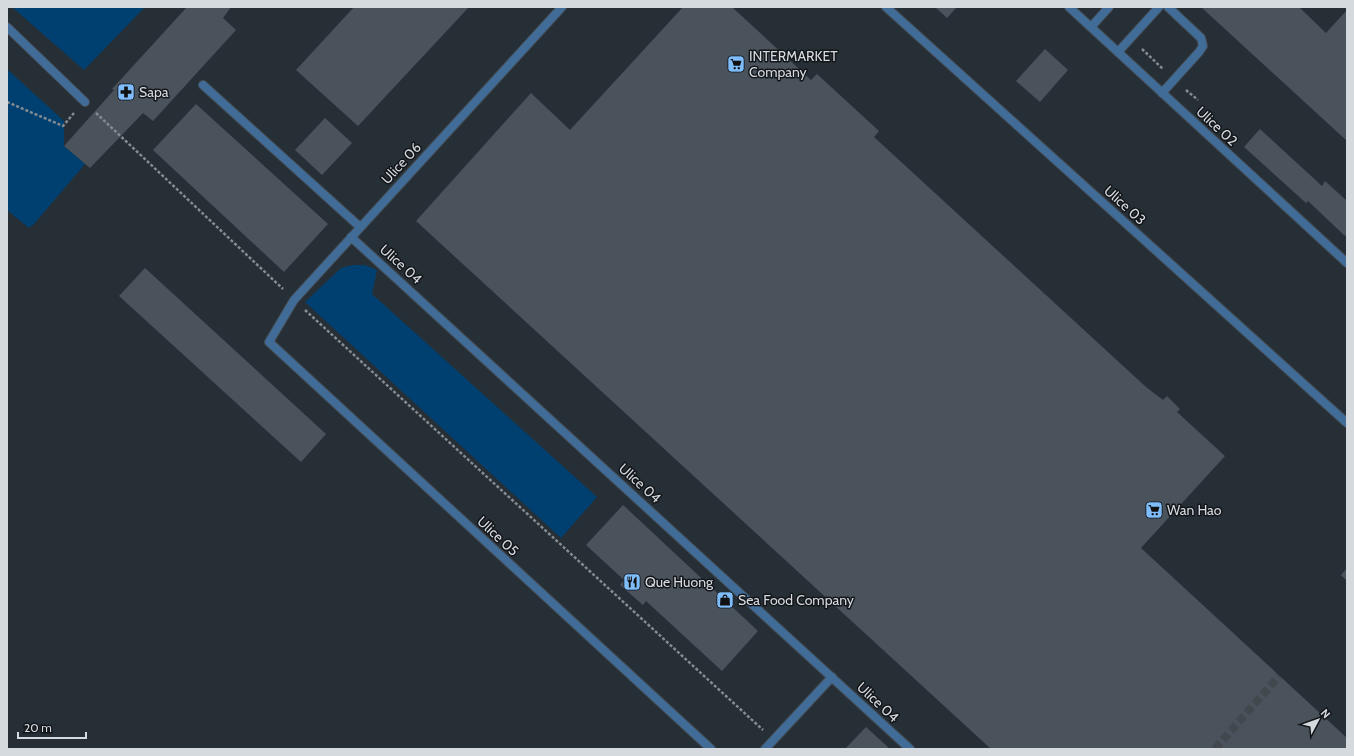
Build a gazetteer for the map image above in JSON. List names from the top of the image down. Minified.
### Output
{"streets":{"street":["Ulice 02","Ulice 06","Ulice 03","Ulice 04","Ulice 05"]},"crossings":[["Ulice 06","Ulice 04"],["Ulice 06","Ulice 05"]],"places":{"supermarket":["INTERMARKET Company","Wan Hao"],"pharmacy":["Sapa"],"restaurant":["Que Huong"],"shop":["Sea Food Company"]},"scale_bar":"20 m","north":"top right"}
